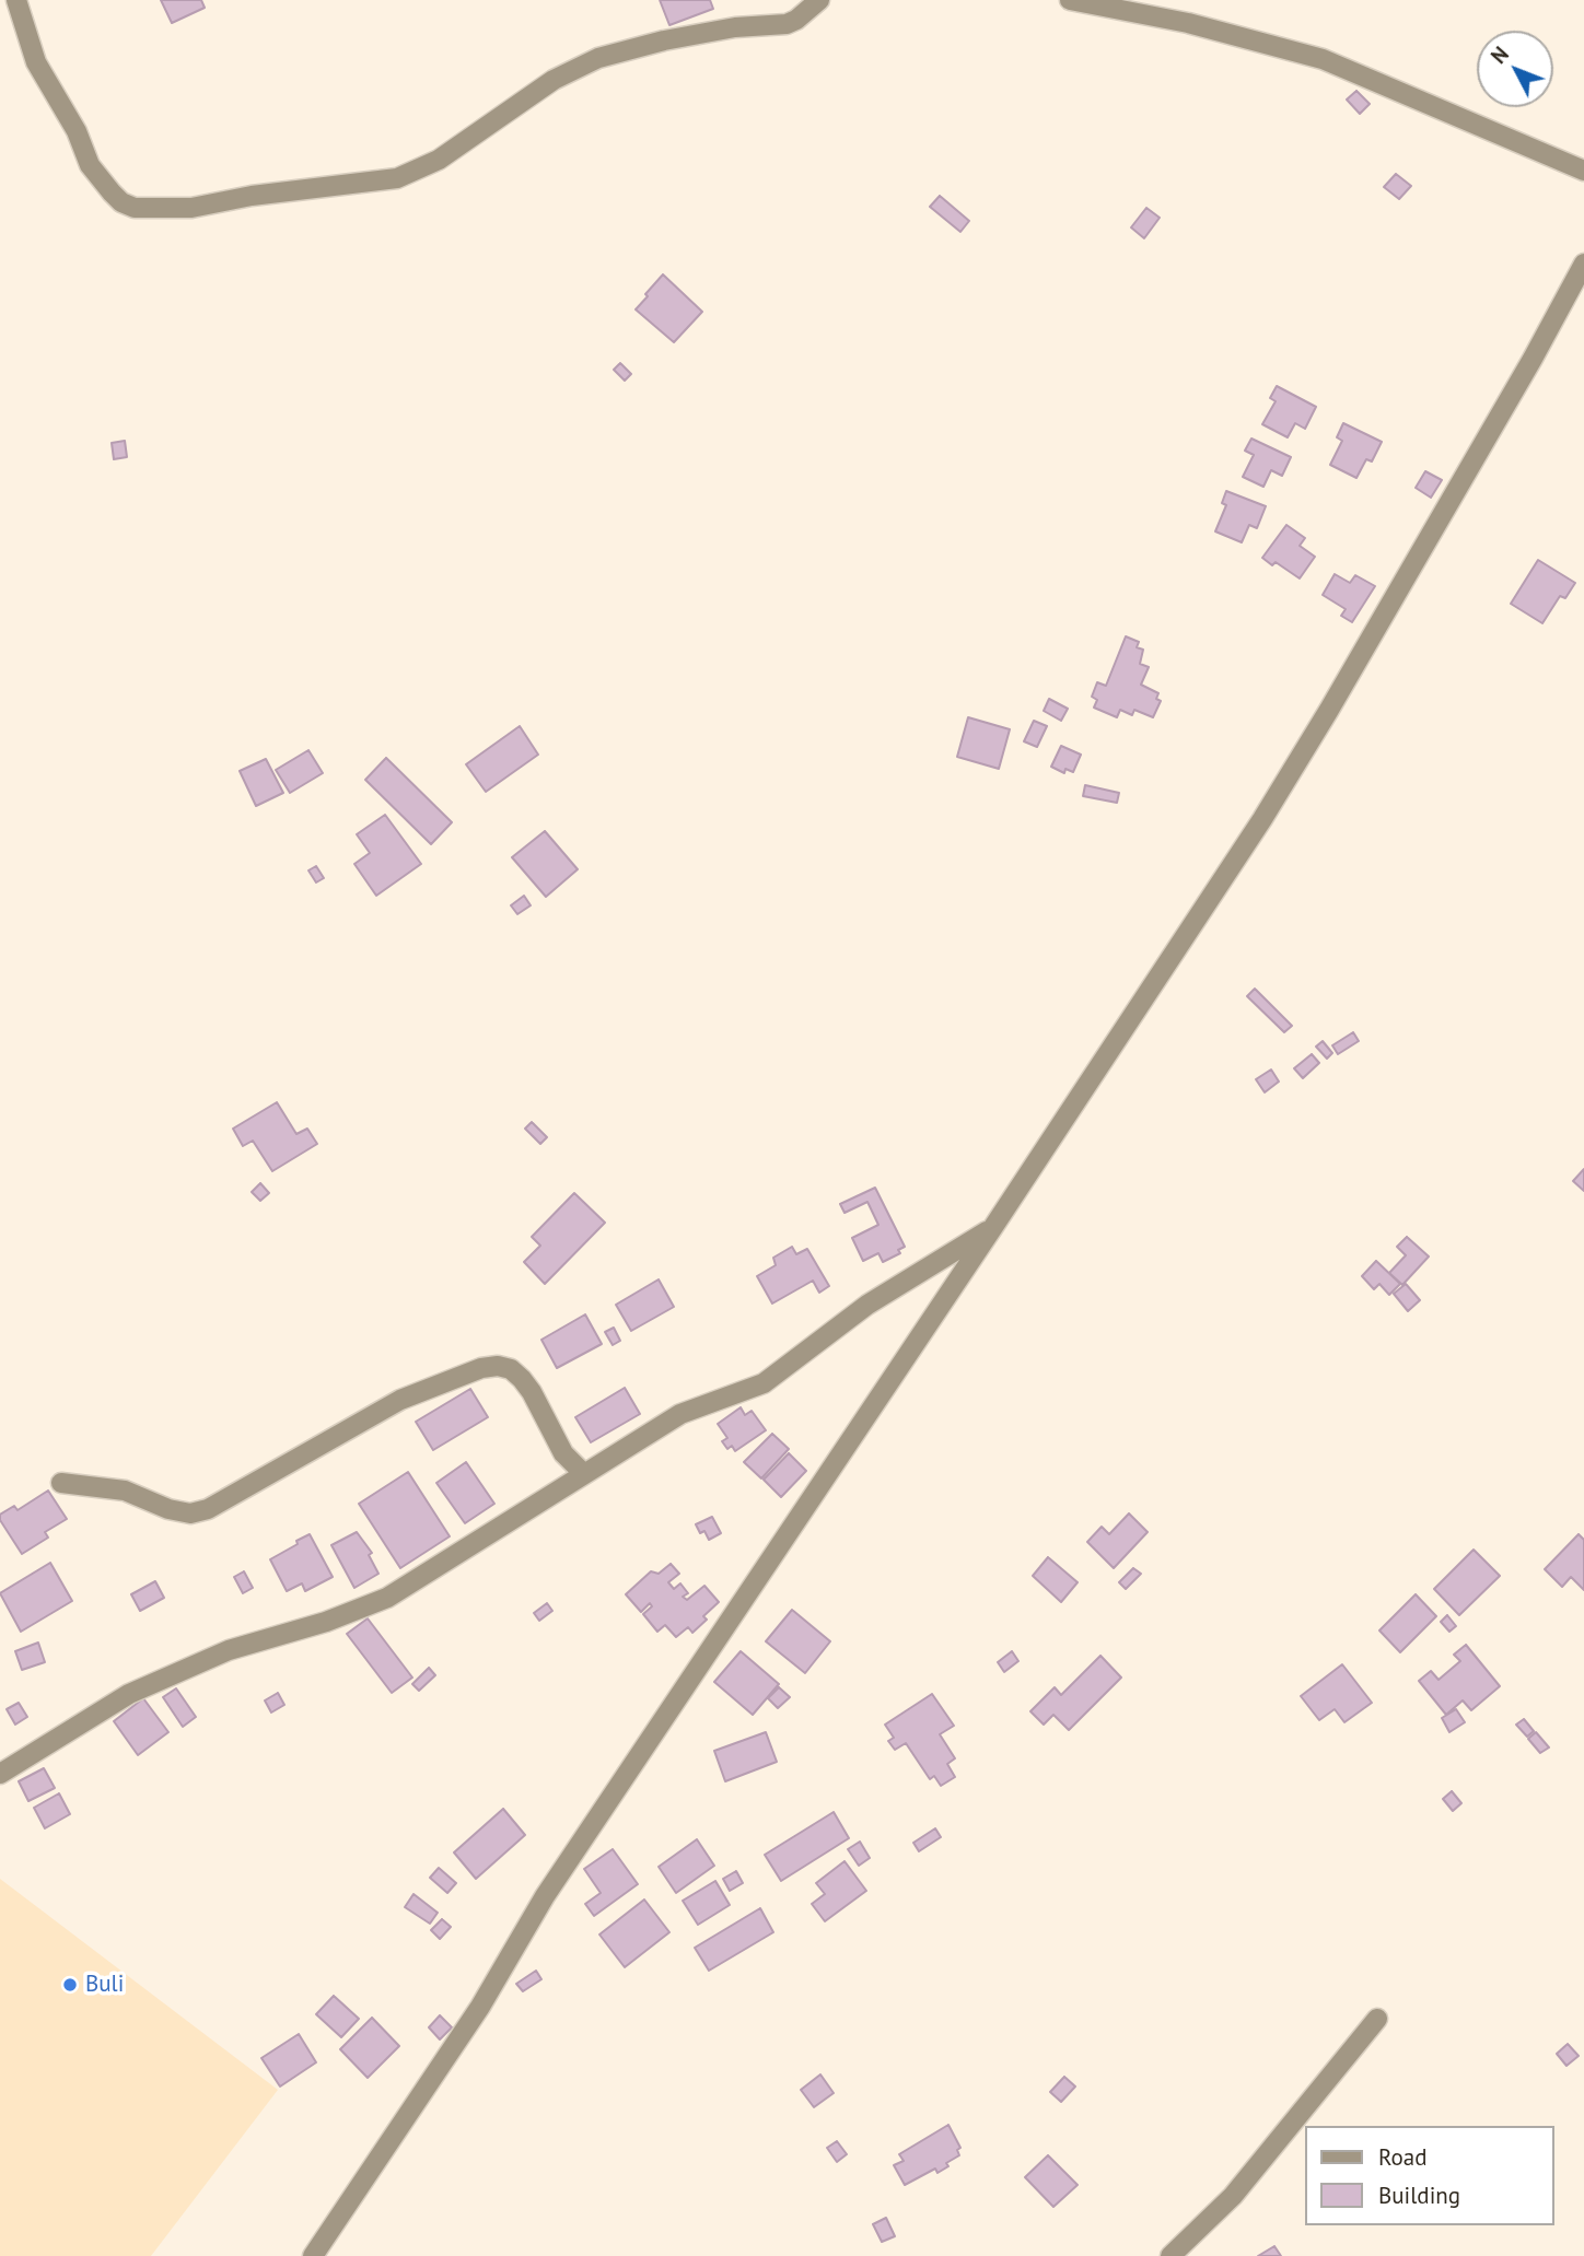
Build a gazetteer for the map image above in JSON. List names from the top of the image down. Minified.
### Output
{"places":["Buli"],"legend":["Road","Building"],"north":"top left"}
